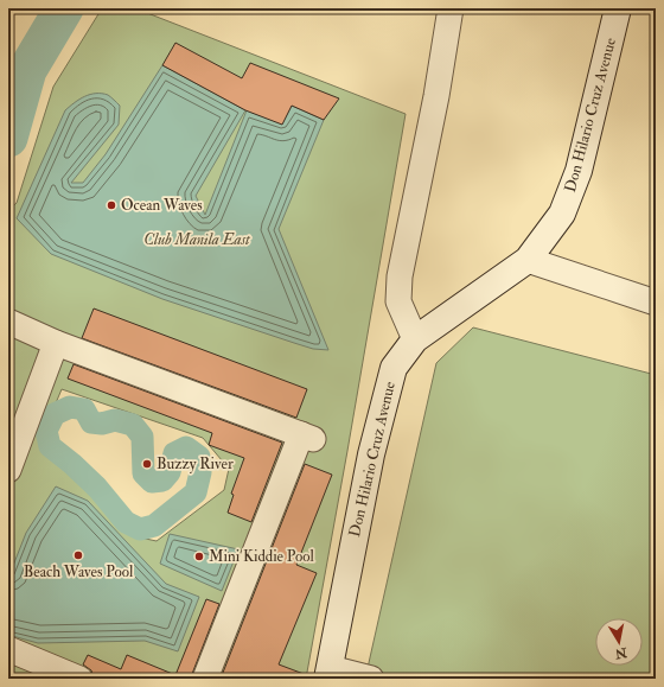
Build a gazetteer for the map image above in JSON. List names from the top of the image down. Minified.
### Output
{"streets":{"street":["Don Hilario Cruz Avenue"]},"parks":["Club Manila East"],"places":["Ocean Waves","Buzzy River","Beach Waves Pool","Mini Kiddie Pool"],"north":"bottom"}
